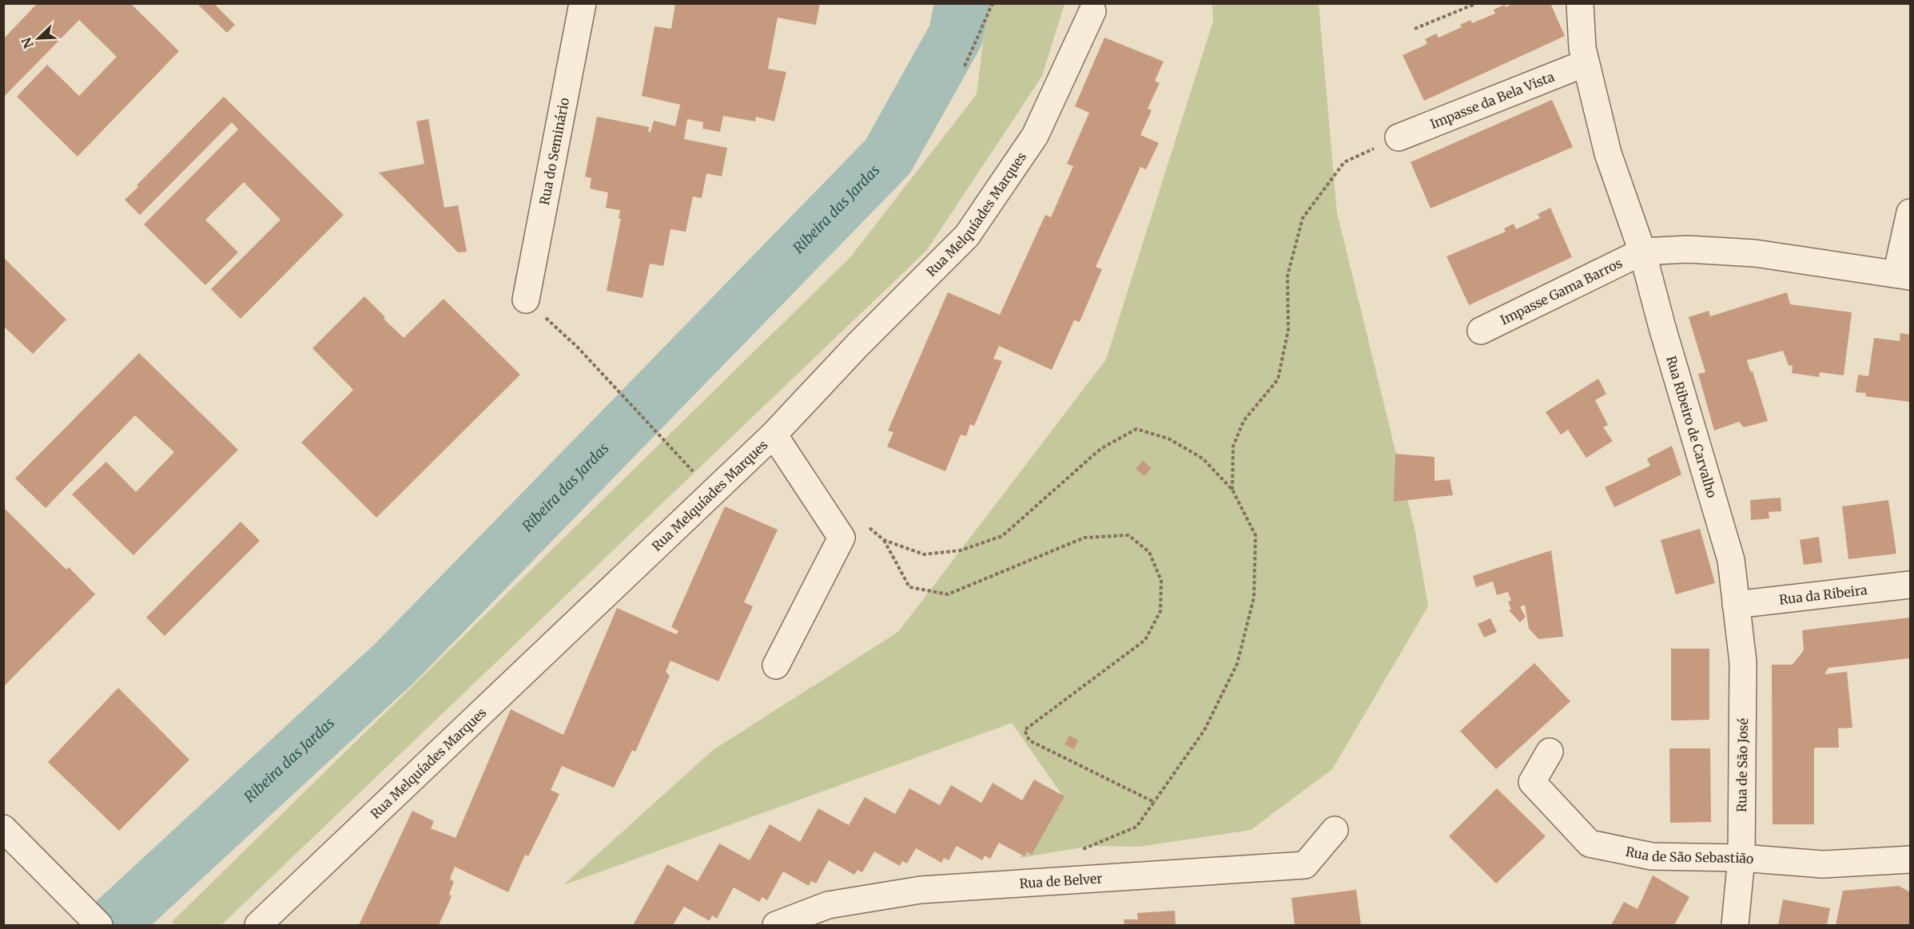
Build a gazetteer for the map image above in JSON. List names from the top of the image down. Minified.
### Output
{"streets":{"street":["Impasse da Bela Vista","Rua do Seminário","Rua Melquíades Marques","Impasse Gama Barros","Rua Ribeiro de Carvalho","Rua da Ribeira","Rua de São José","Rua de São Sebastião","Rua de Belver"]},"crossings":[["Impasse da Bela Vista","Rua Ribeiro de Carvalho"],["Impasse Gama Barros","Rua Ribeiro de Carvalho"],["Rua Ribeiro de Carvalho","Rua da Ribeira"],["Rua Ribeiro de Carvalho","Rua de São José"],["Rua da Ribeira","Rua de São José"],["Rua de São José","Rua de São Sebastião"]],"water":["Ribeira das Jardas"],"north":"bottom left"}
